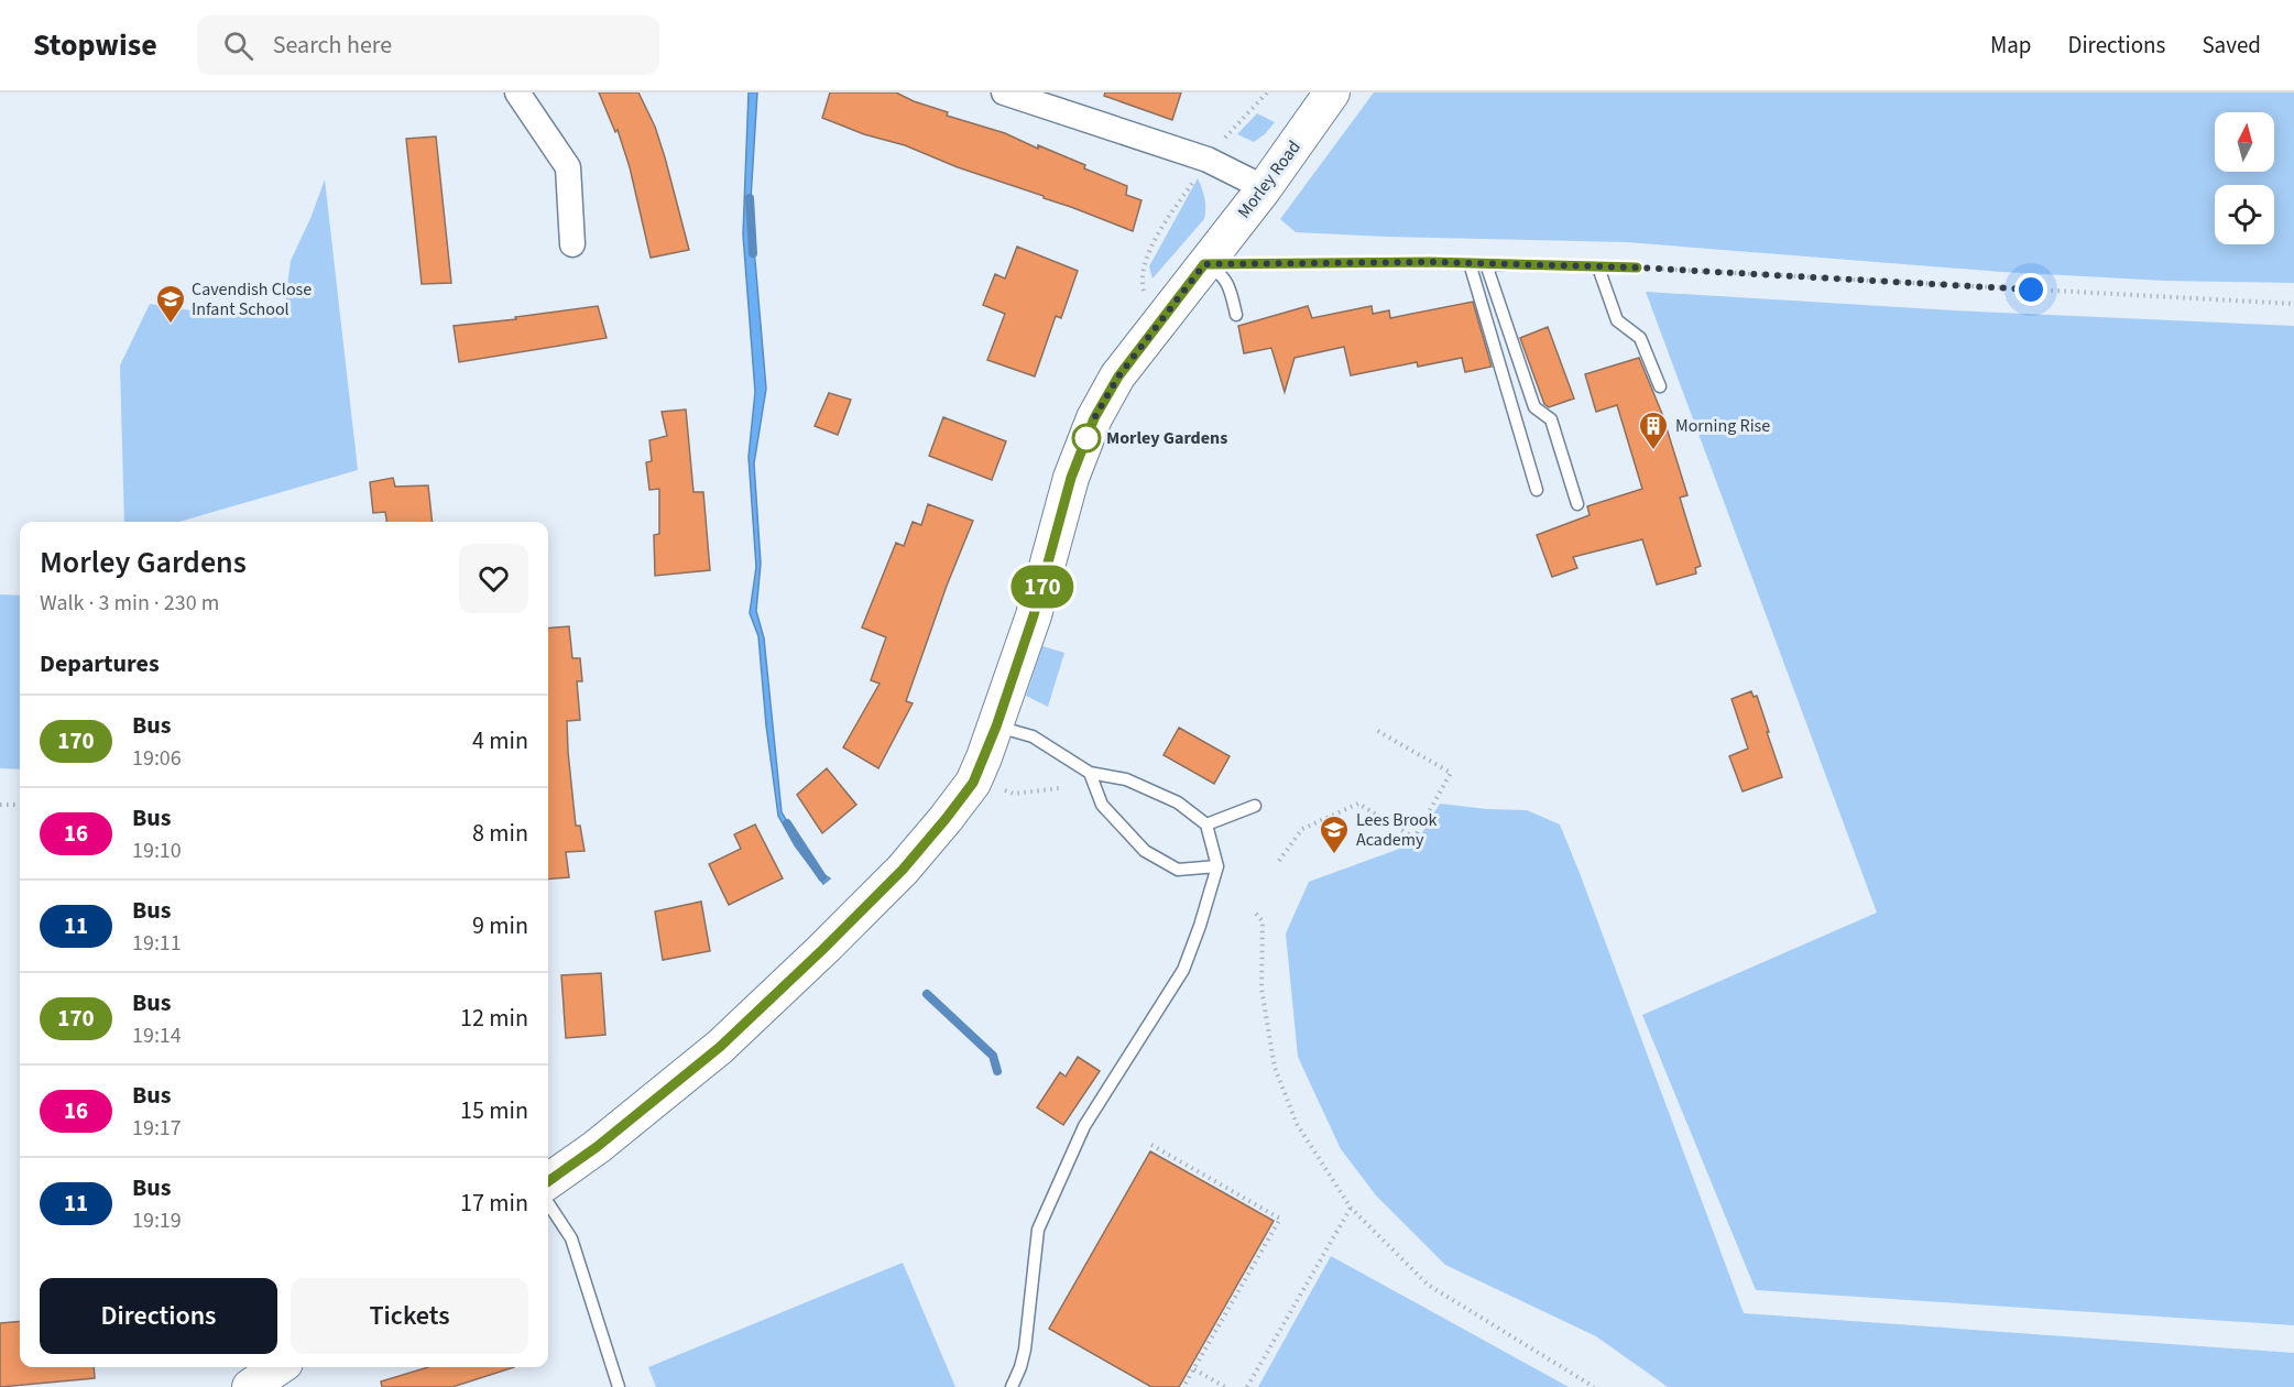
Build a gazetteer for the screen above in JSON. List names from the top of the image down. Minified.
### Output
{"streets":{"street":["Morley Road"]},"places":{"school or university":["Cavendish Close Infant School","Lees Brook Academy"],"other":["Morley Gardens"],"building":["Morning Rise"]},"lines":["bus line 170"],"north":"top","page":{"header":"Stopwise","search":"Search here","nav":["Map","Directions","Saved"],"on_map":"170","heading":[["Morley Gardens","Walk · 3 min · 230 m"],"Departures"],"list":[{"mark":"170","name":"Bus","note":"19:06","value":"4 min"},{"mark":"16","name":"Bus","note":"19:10","value":"8 min"},{"mark":"11","name":"Bus","note":"19:11","value":"9 min"},{"mark":"170","name":"Bus","note":"19:14","value":"12 min"},{"mark":"16","name":"Bus","note":"19:17","value":"15 min"},{"mark":"11","name":"Bus","note":"19:19","value":"17 min"}],"buttons":["Directions","Tickets"]}}
